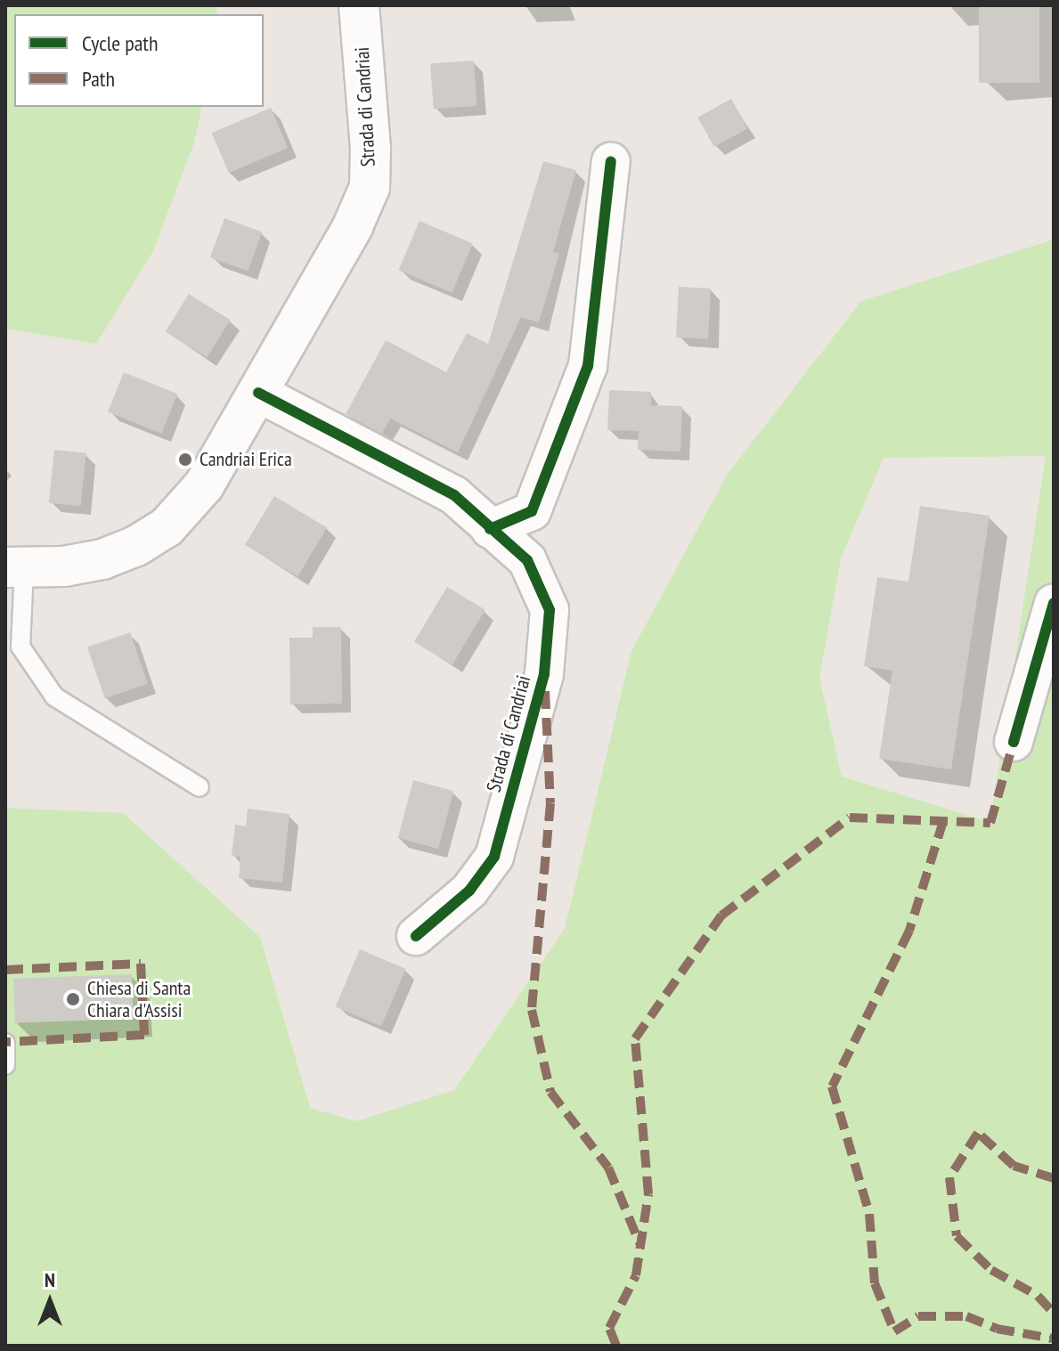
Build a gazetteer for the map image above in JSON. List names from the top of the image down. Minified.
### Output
{"streets":{"main road":["Strada di Candriai"]},"places":["Candriai Erica","Chiesa di Santa Chiara d'Assisi"],"legend":["Cycle path","Path"],"north":"top"}
